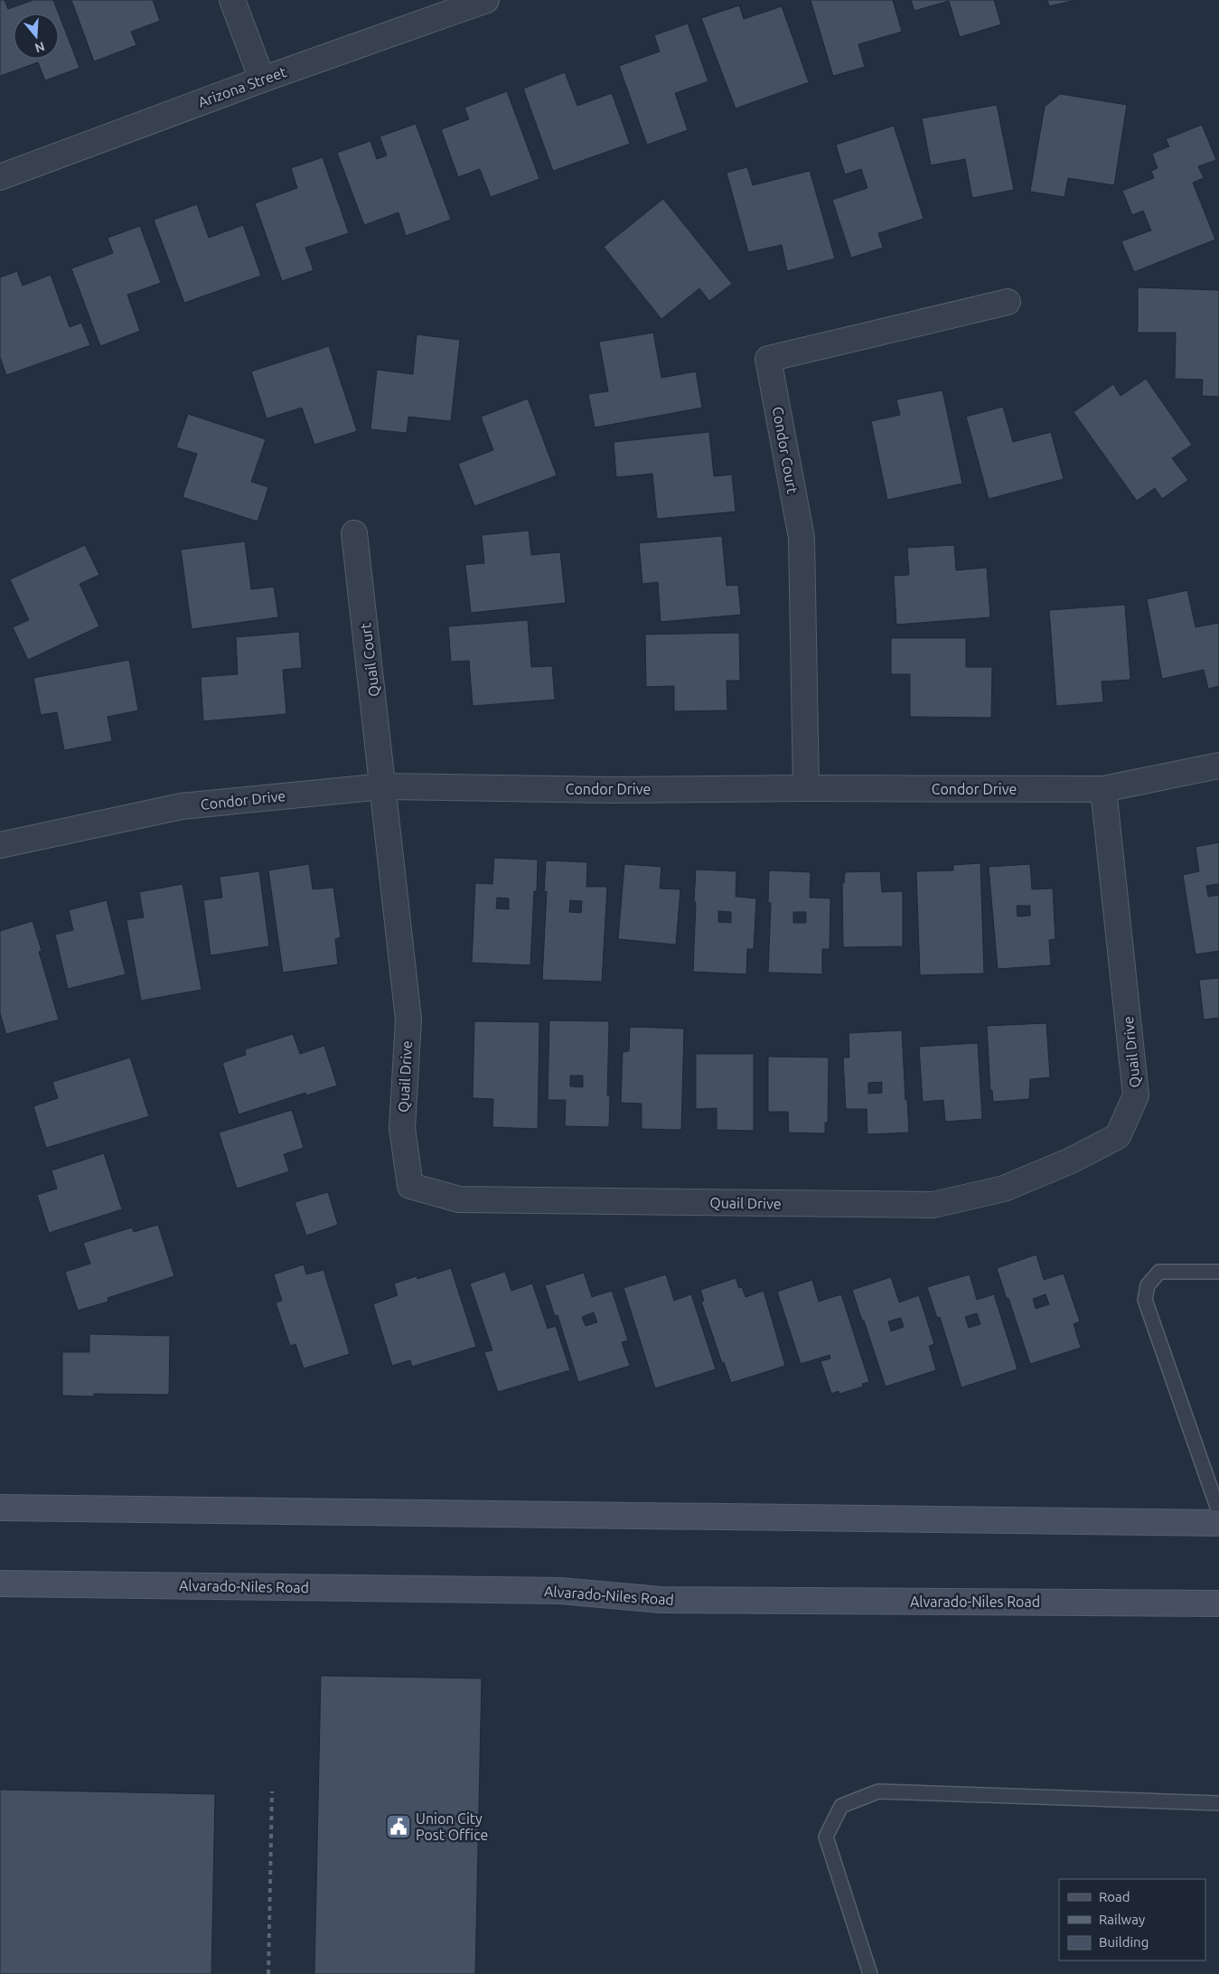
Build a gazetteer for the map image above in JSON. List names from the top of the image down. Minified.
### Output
{"streets":{"main road":["Alvarado-Niles Road"],"street":["Arizona Street","Condor Court","Quail Court","Condor Drive","Quail Drive"]},"crossings":[["Condor Court","Condor Drive"],["Quail Court","Condor Drive"],["Quail Court","Quail Drive"],["Condor Drive","Quail Drive"]],"places":{"public building":["Union City Post Office"]},"legend":["Road","Railway","Building"],"north":"bottom"}
